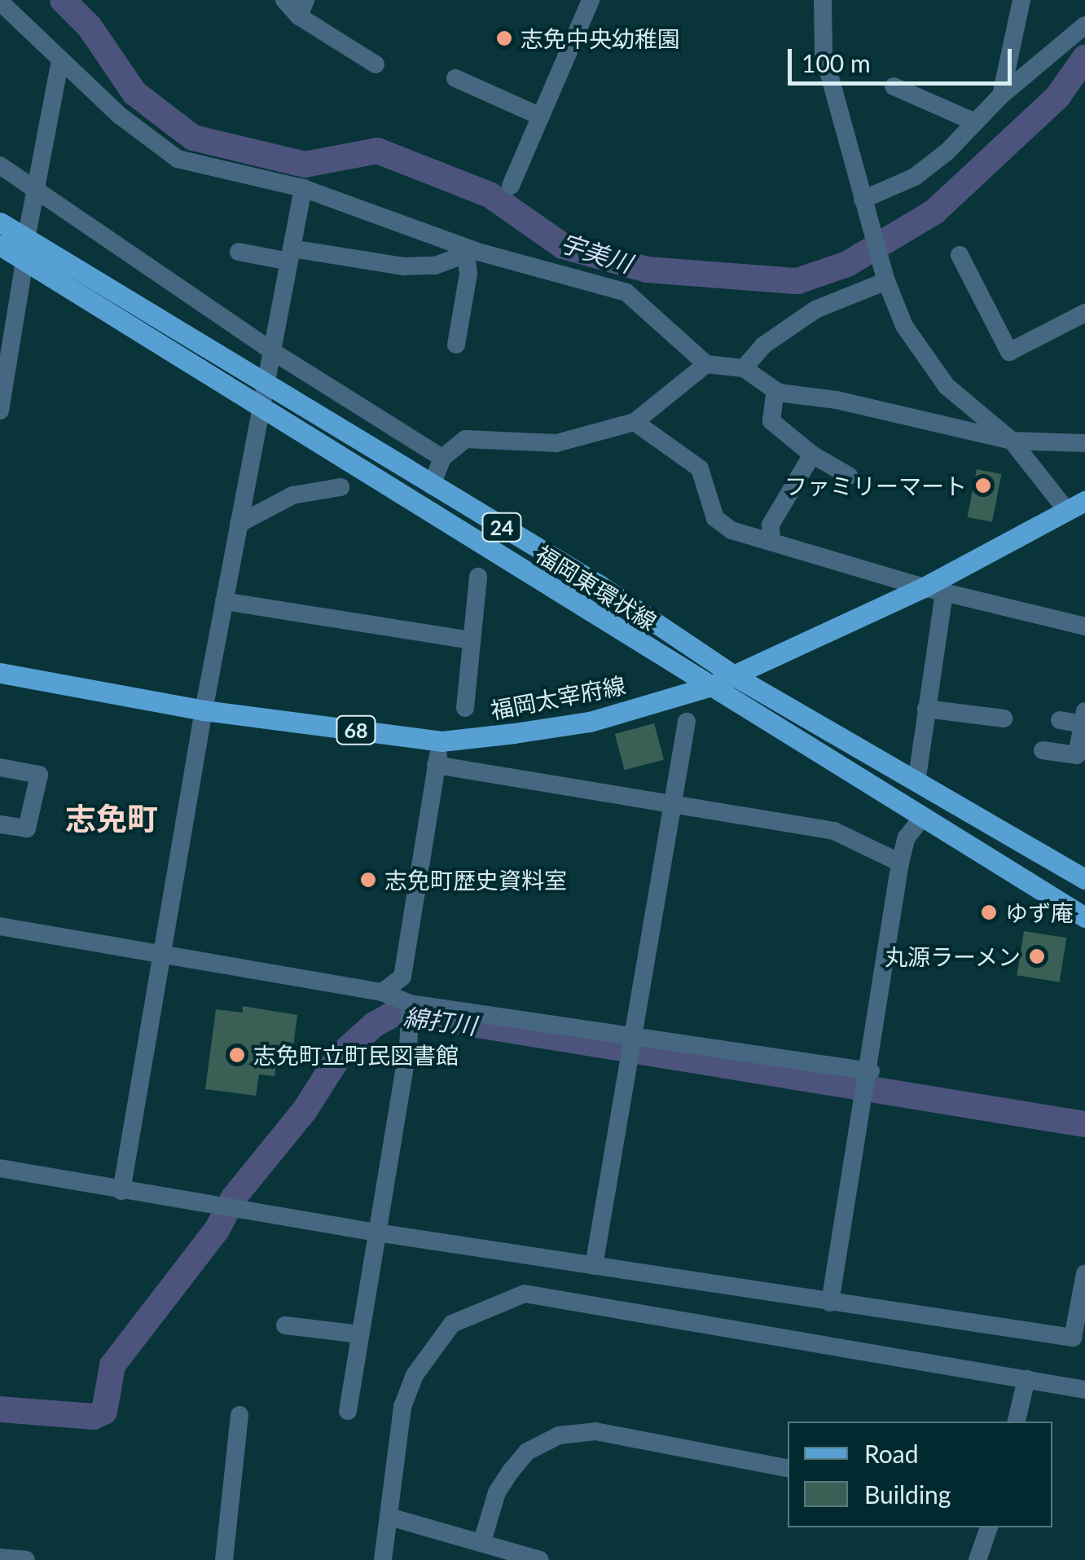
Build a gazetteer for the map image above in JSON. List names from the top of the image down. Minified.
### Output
{"streets":{"main road":["24","福岡東環状線","福岡太宰府線","68"]},"crossings":[["福岡東環状線","福岡太宰府線"]],"districts":["志免町"],"water":["宇美川","綿打川"],"places":["志免中央幼稚園","ファミリーマート","志免町歴史資料室","ゆず庵","丸源ラーメン","志免町立町民図書館"],"legend":["Road","Building"],"scale_bar":"100 m"}
